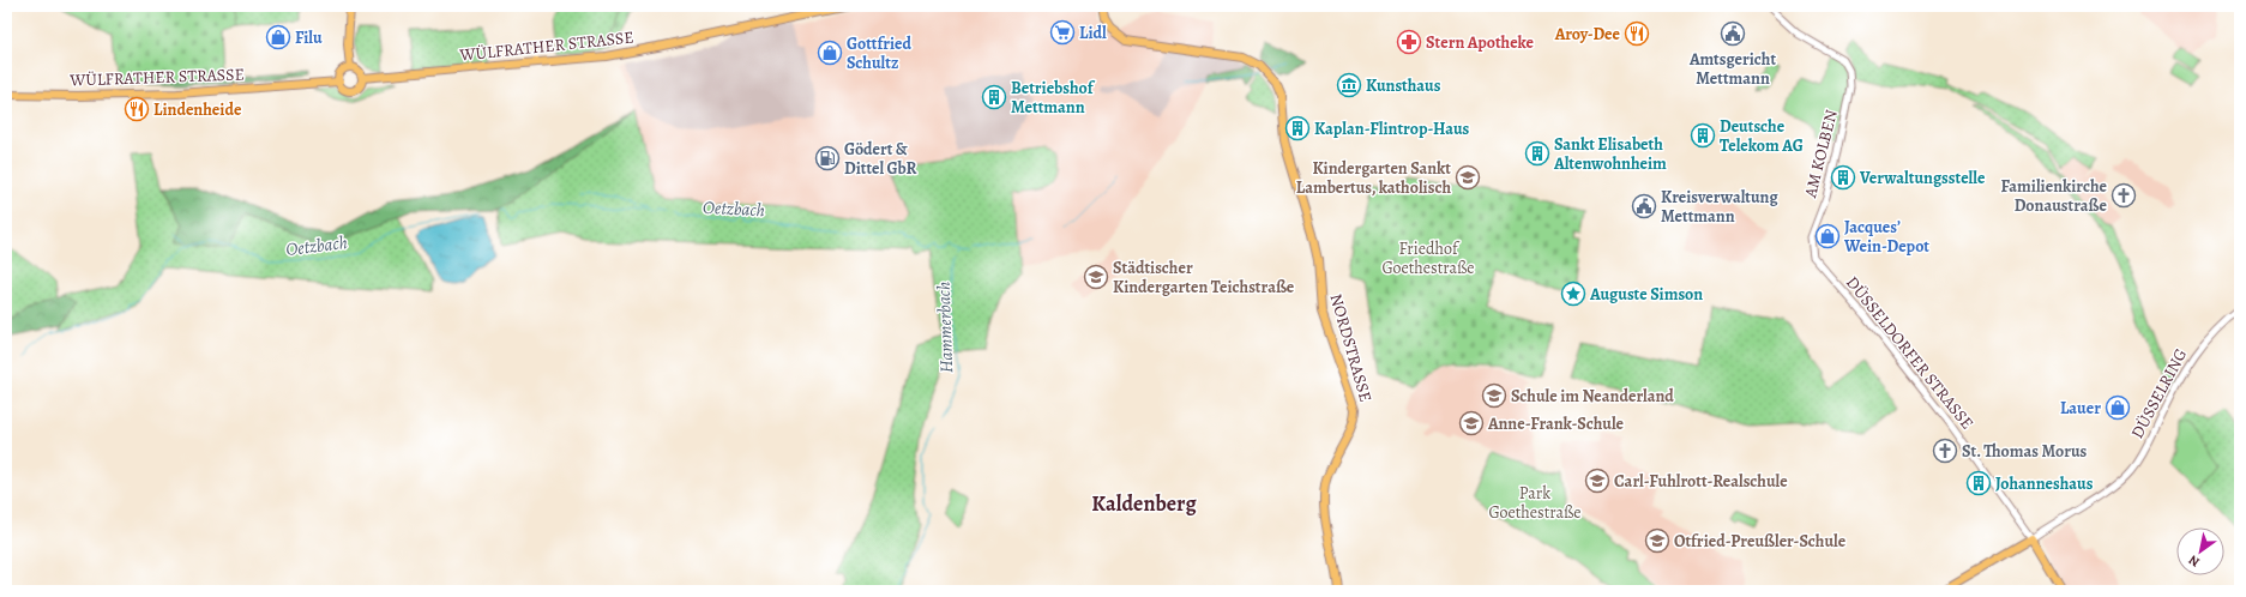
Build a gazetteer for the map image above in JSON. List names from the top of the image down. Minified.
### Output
{"streets":{"main road":["WÜLFRATHER STRASSE","NORDSTRASSE","DÜSSELDORFER STRASSE"],"street":["AM KOLBEN","DÜSSELRING"]},"crossings":[["AM KOLBEN","DÜSSELDORFER STRASSE"],["DÜSSELDORFER STRASSE","DÜSSELRING"]],"districts":["Kaldenberg"],"water":["Oetzbach","Hammerbach"],"parks":["Friedhof Goethestraße","Park Goethestraße"],"places":{"supermarket":["Lidl"],"restaurant":["Aroy-Dee","Lindenheide"],"public building":["Amtsgericht Mettmann","Kreisverwaltung Mettmann"],"shop":["Filu","Gottfried Schultz","Jacques’ Wein-Depot","Lauer"],"pharmacy":["Stern Apotheke"],"museum":["Kunsthaus"],"building":["Betriebshof Mettmann","Kaplan-Flintrop-Haus","Deutsche Telekom AG","Sankt Elisabeth Altenwohnheim","Verwaltungsstelle","Johanneshaus"],"fuel station":["Gödert & Dittel GbR"],"school or university":["Kindergarten Sankt Lambertus, katholisch","Städtischer Kindergarten Teichstraße","Schule im Neanderland","Anne-Frank-Schule","Carl-Fuhlrott-Realschule","Otfried-Preußler-Schule"],"church":["Familienkirche Donaustraße","St. Thomas Morus"],"place":["Auguste Simson"]},"north":"bottom left"}
